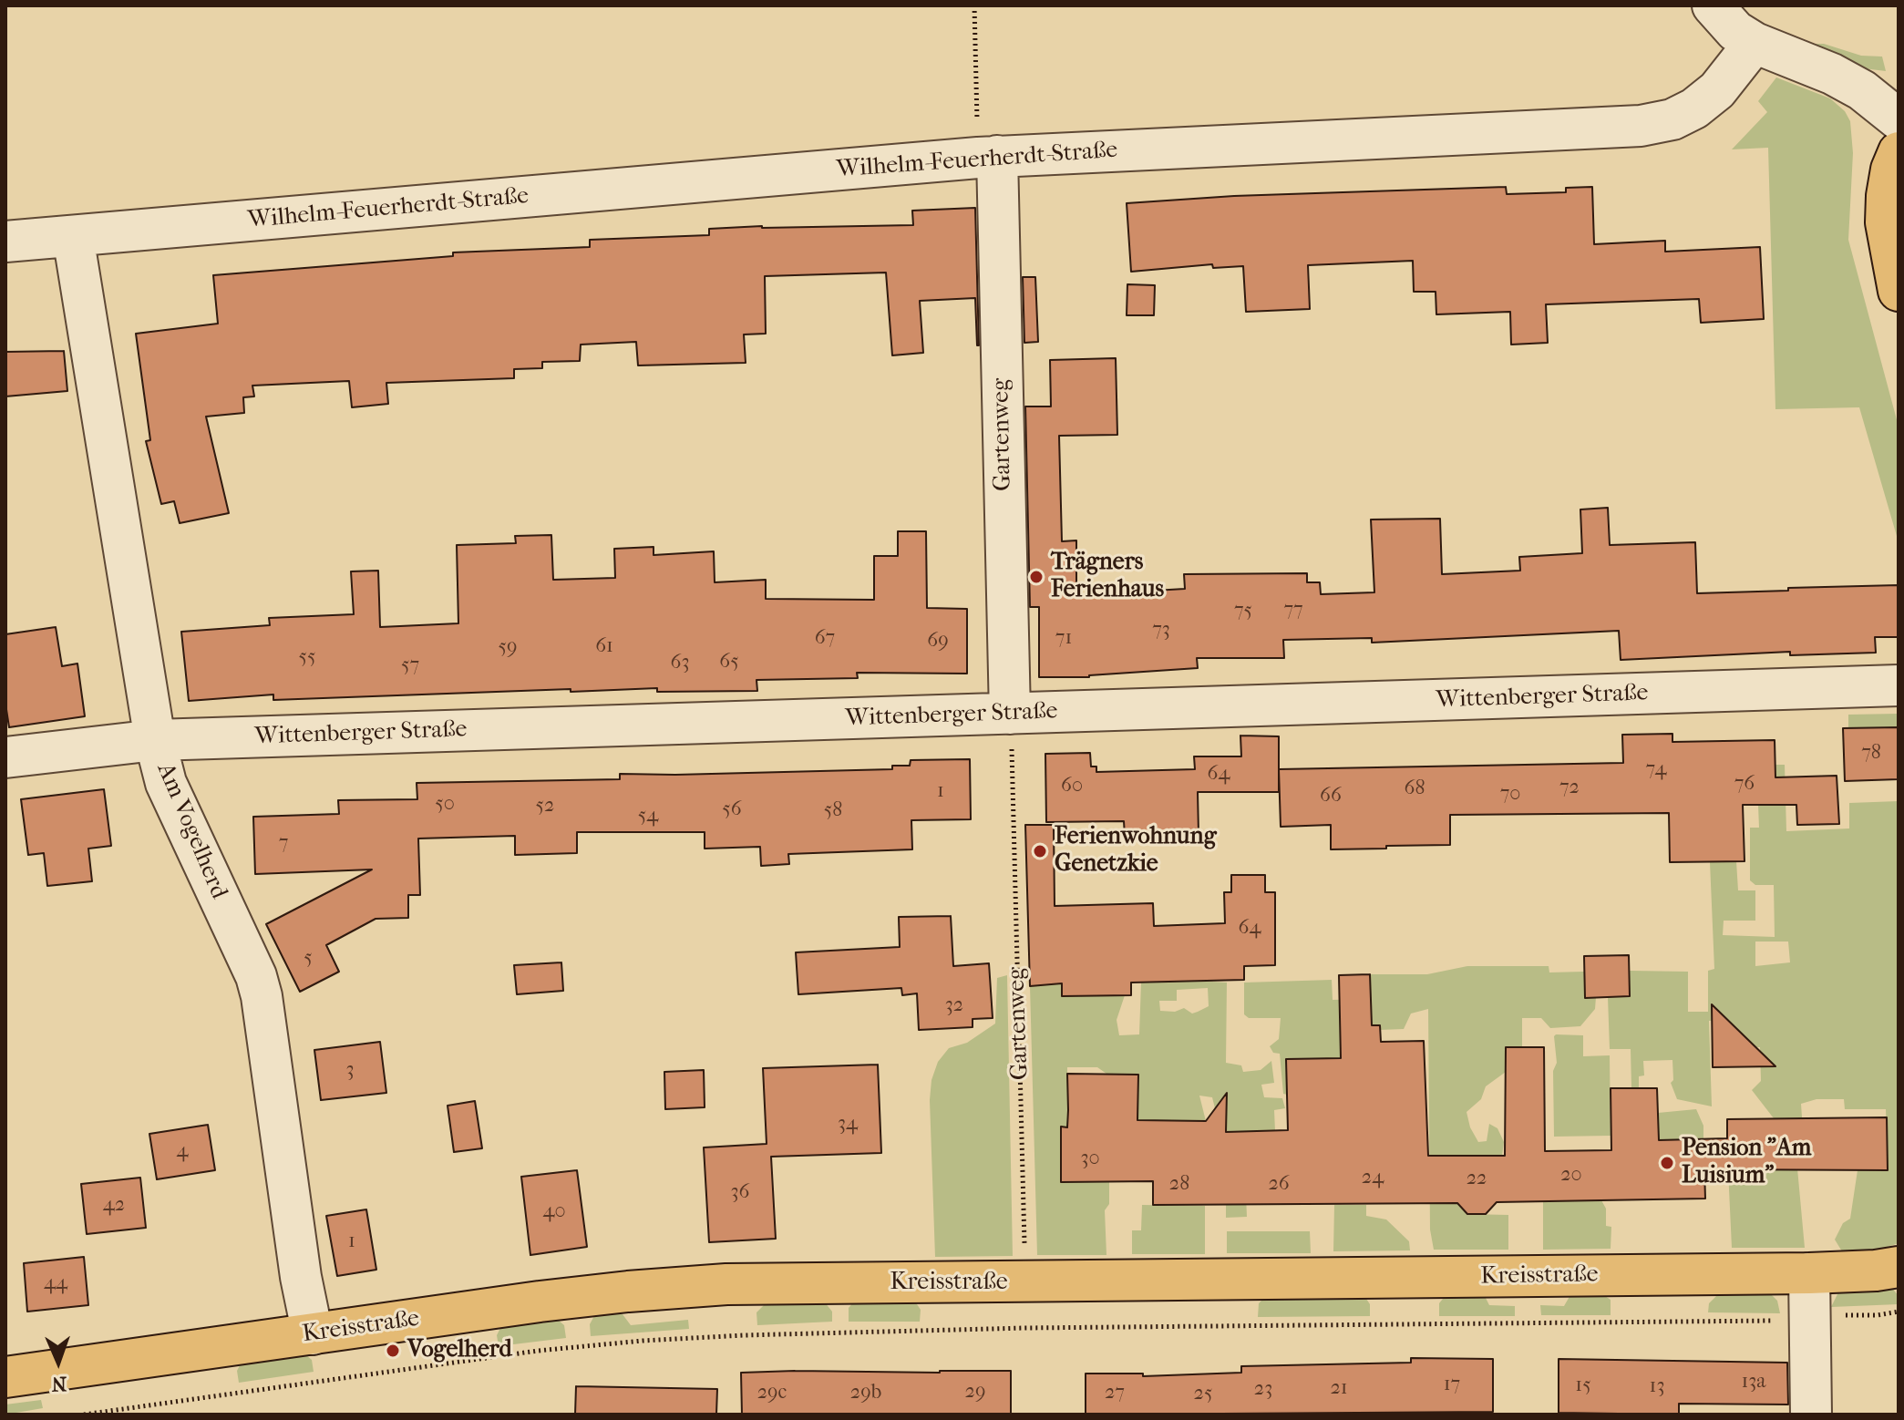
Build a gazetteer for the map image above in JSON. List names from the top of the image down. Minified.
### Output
{"streets":{"main road":["Kreisstraße"],"street":["Wilhelm-Feuerherdt-Straße","Gartenweg","Wittenberger Straße","Am Vogelherd"]},"crossings":[["Wilhelm-Feuerherdt-Straße","Gartenweg"],["Wilhelm-Feuerherdt-Straße","Am Vogelherd"],["Gartenweg","Wittenberger Straße"],["Wittenberger Straße","Am Vogelherd"],["Am Vogelherd","Kreisstraße"]],"places":["Trägners Ferienhaus","Ferienwohnung Genetzkie","Pension \"Am Luisium\"","Vogelherd"],"house_numbers":["77","75","73","67","71","69","61","59","55","65","63","57","78","74","64","76","60","72","68","1","70","66","50","52","56","58","54","7","64","5","32","3","34","4","30","20","24","22","28","26","36","42","40","1","44","13a","17","15","13","21","23","29","29c","29b","27","25"],"north":"bottom"}
